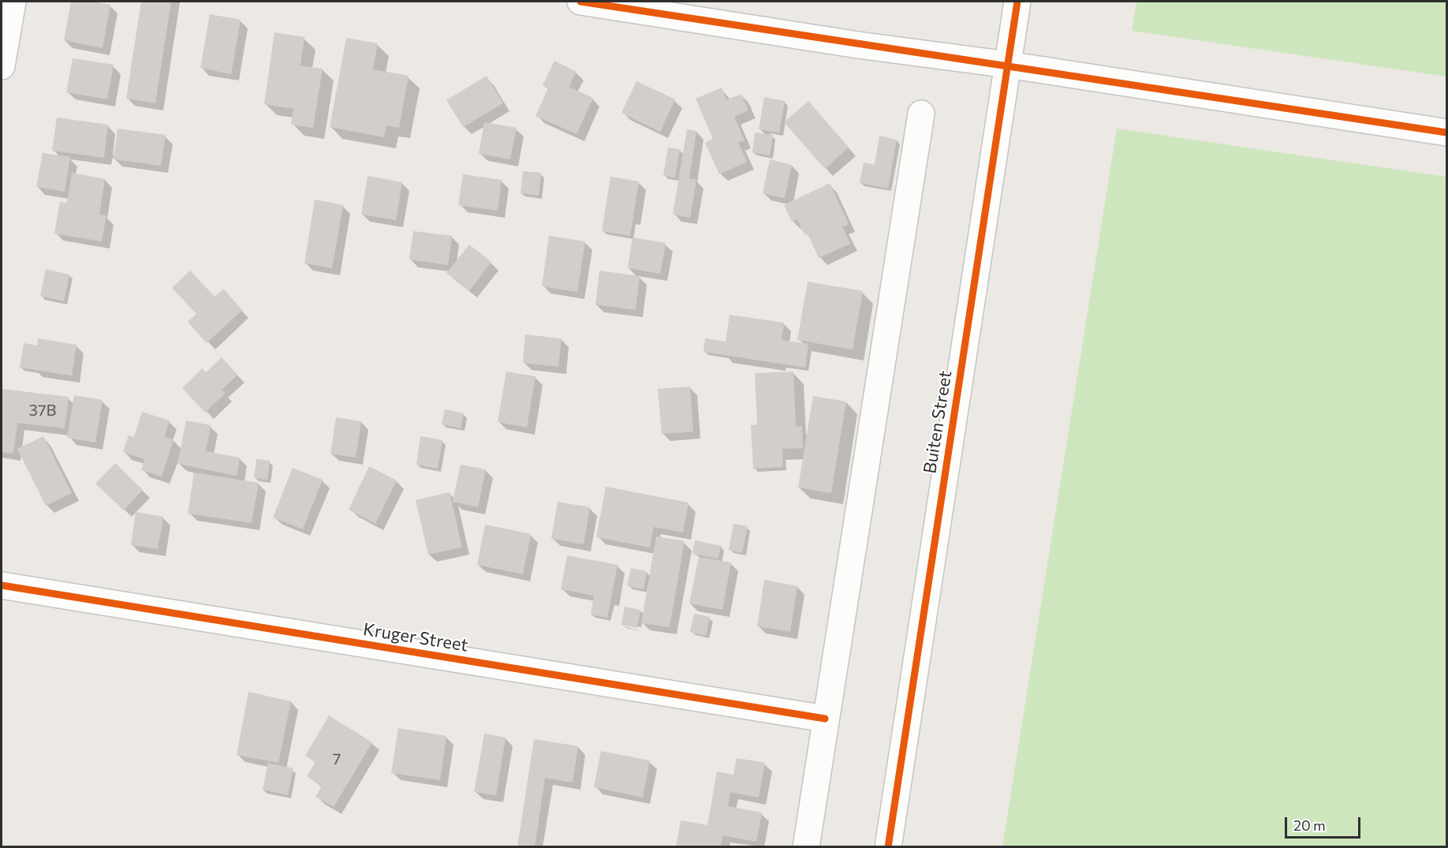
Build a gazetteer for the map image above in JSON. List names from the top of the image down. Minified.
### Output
{"streets":{"street":["Buiten Street","Kruger Street"]},"house_numbers":["37B","7"],"scale_bar":"20 m"}
